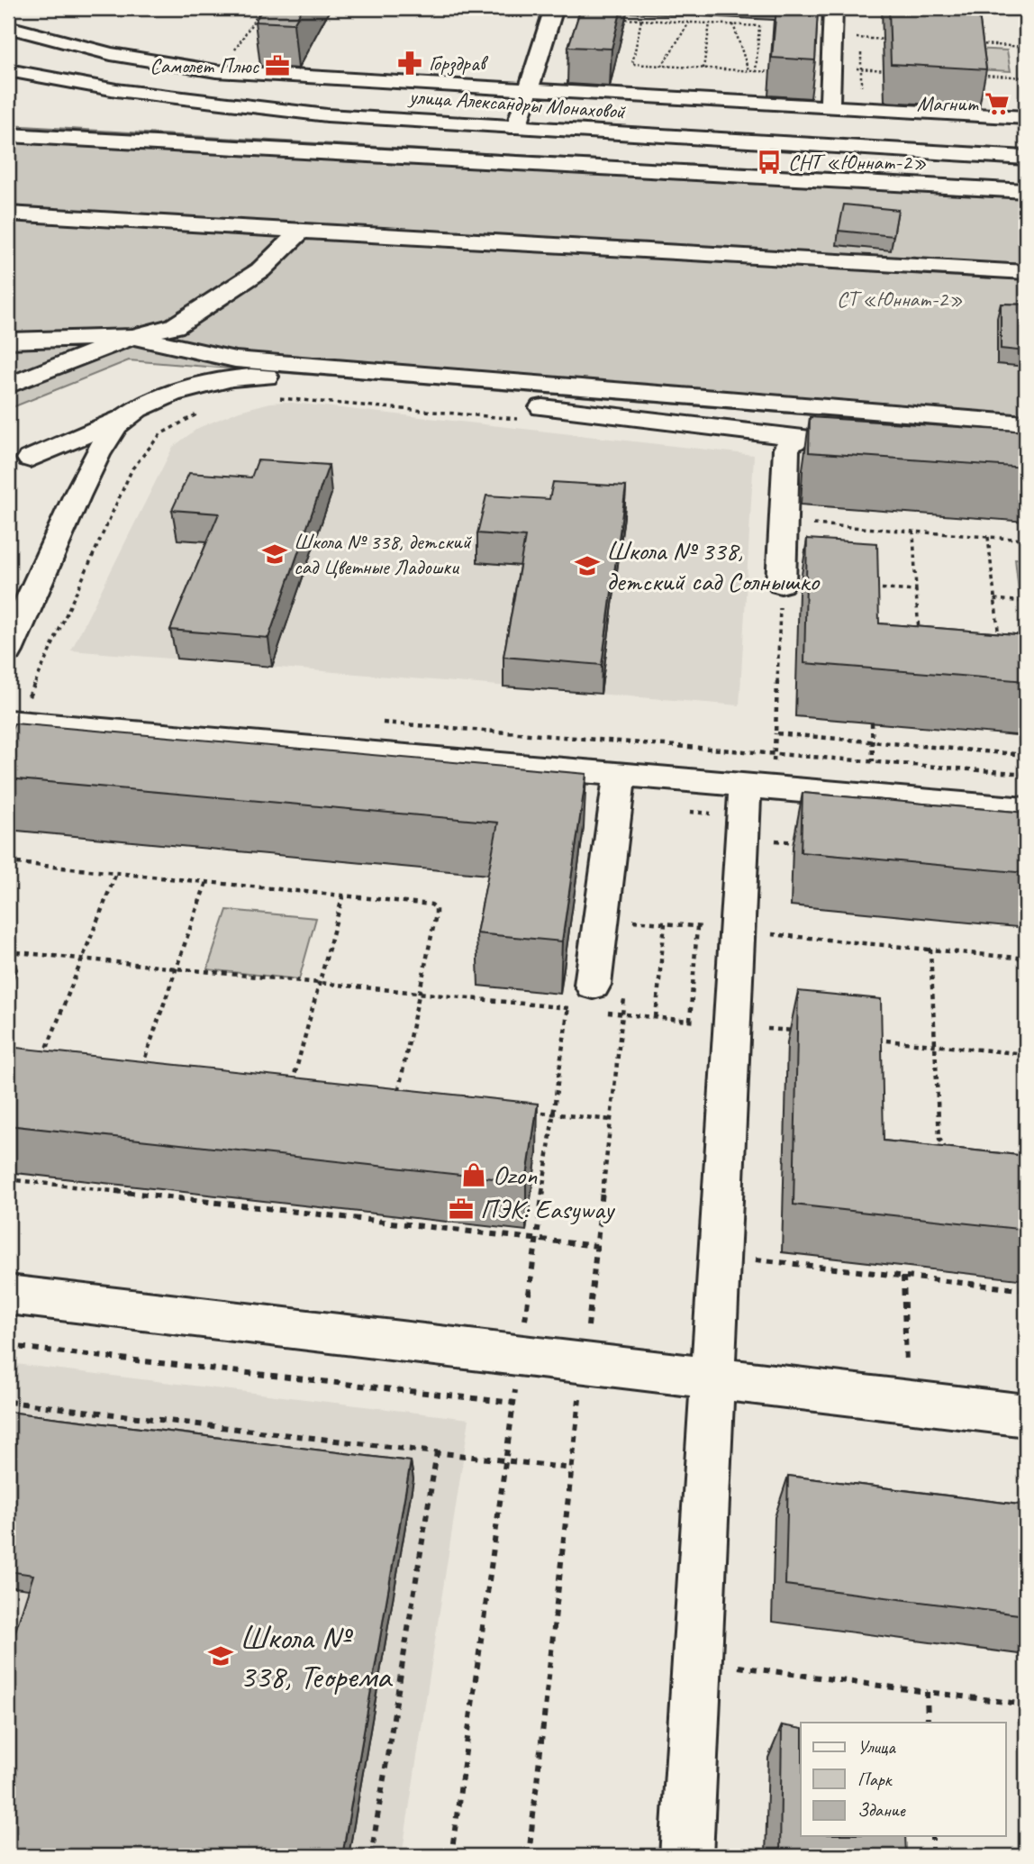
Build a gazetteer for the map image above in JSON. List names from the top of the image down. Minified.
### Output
{"streets":{"main road":["улица Александры Монаховой"]},"parks":["СТ «Юннат-2»"],"places":{"pharmacy":["Горздрав"],"office":["Самолет Плюс","ПЭК: Easyway"],"supermarket":["Магнит"],"bus stop":["СНТ «Юннат-2»"],"school or university":["Школа № 338, детский сад Цветные Ладошки","Школа № 338, детский сад Солнышко","Школа № 338, Теорема"],"shop":["Ozon"]},"legend":["Улица","Парк","Здание"]}
